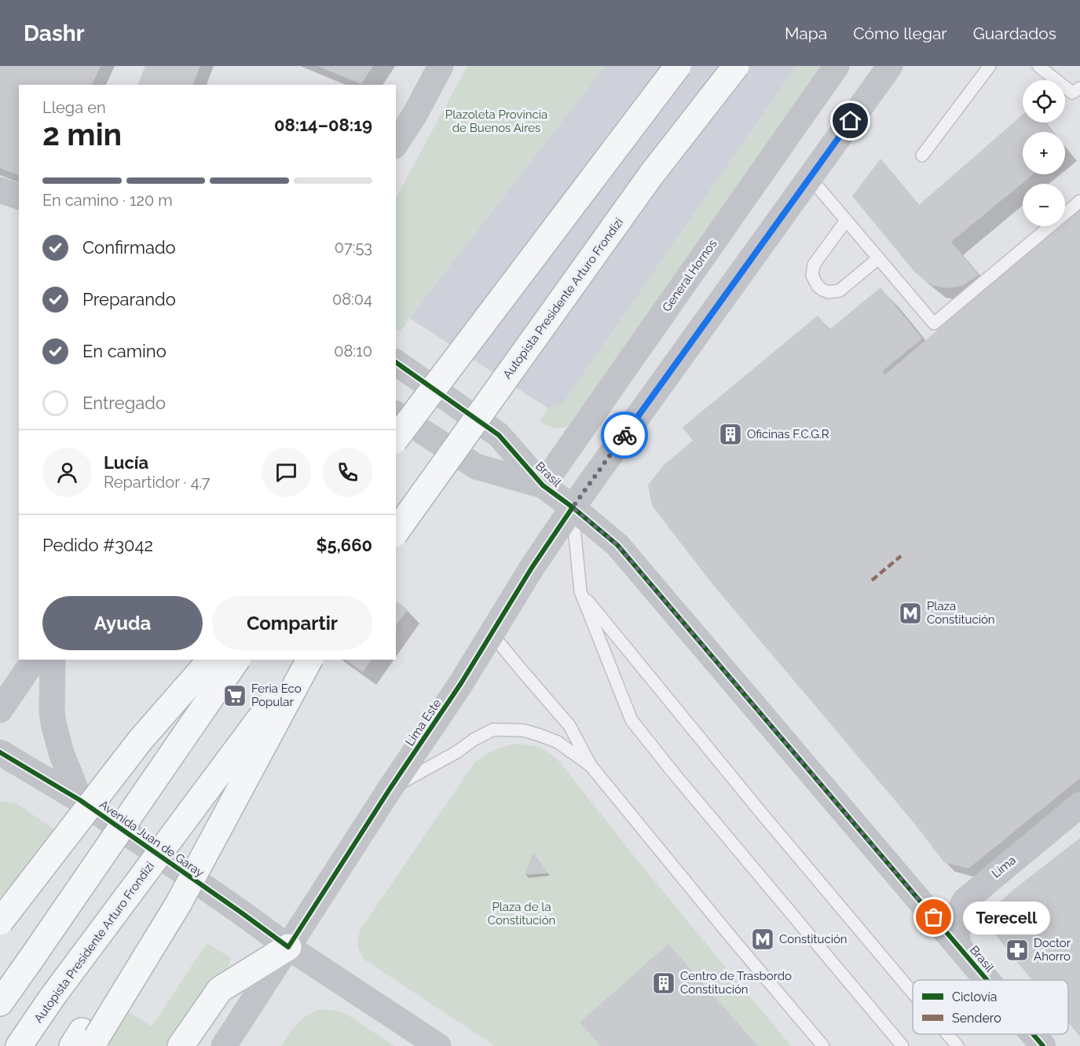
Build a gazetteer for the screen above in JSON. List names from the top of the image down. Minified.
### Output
{"streets":{"highway":["Autopista Presidente Arturo Frondizi"],"main road":["General Hornos","Brasil","Lima Este","Avenida Juan de Garay","Lima"]},"crossings":[["General Hornos","Brasil"],["Brasil","Lima Este"],["Brasil","Lima"],["Lima Este","Avenida Juan de Garay"]],"parks":["Plazoleta Provincia de Buenos Aires","Plaza de la Constitución"],"places":{"building":["Oficinas F.C.G.R","Centro de Trasbordo Constitución"],"metro station":["Plaza Constitución","Constitución"],"supermarket":["Feria Eco Popular"],"other":["Terecell"],"pharmacy":["Doctor Ahorro"]},"legend":["Ciclovía","Sendero"],"page":{"header":"Dashr","nav":["Mapa","Cómo llegar","Guardados"],"map_buttons":["+","−"],"heading":["2 min","Llega en","08:14–08:19"],"panel":["Lucía","Repartidor · 4.7","Pedido #3042","$5,660"],"bar":"En camino · 120 m","list":[["Confirmado","07:53"],["Preparando","08:04"],["En camino","08:10"],"Entregado"],"buttons":["Ayuda","Compartir"],"bubble":"Terecell"}}
